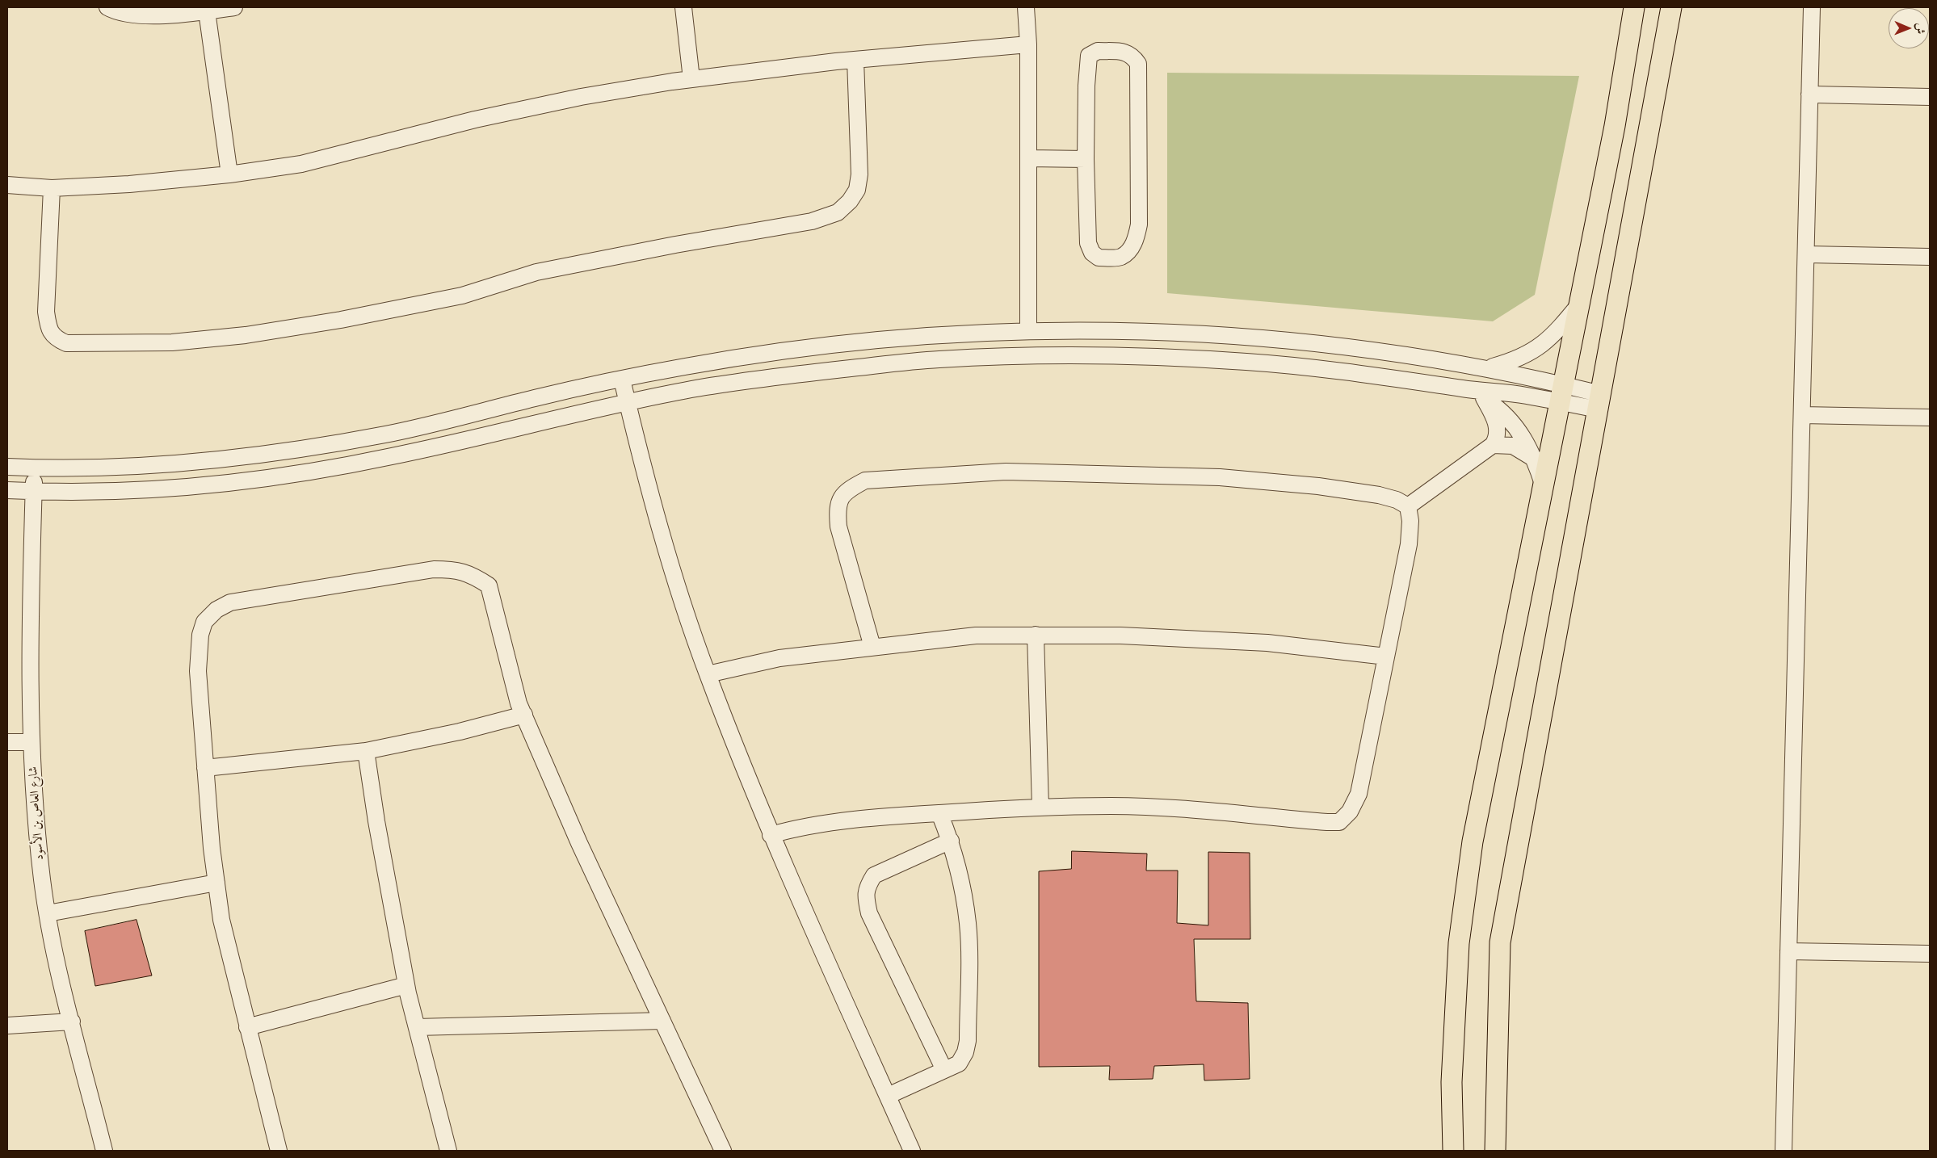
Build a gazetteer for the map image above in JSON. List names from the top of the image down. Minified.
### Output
{"streets":{"street":["شارع العاص بن الأسود"]},"north":"right"}
